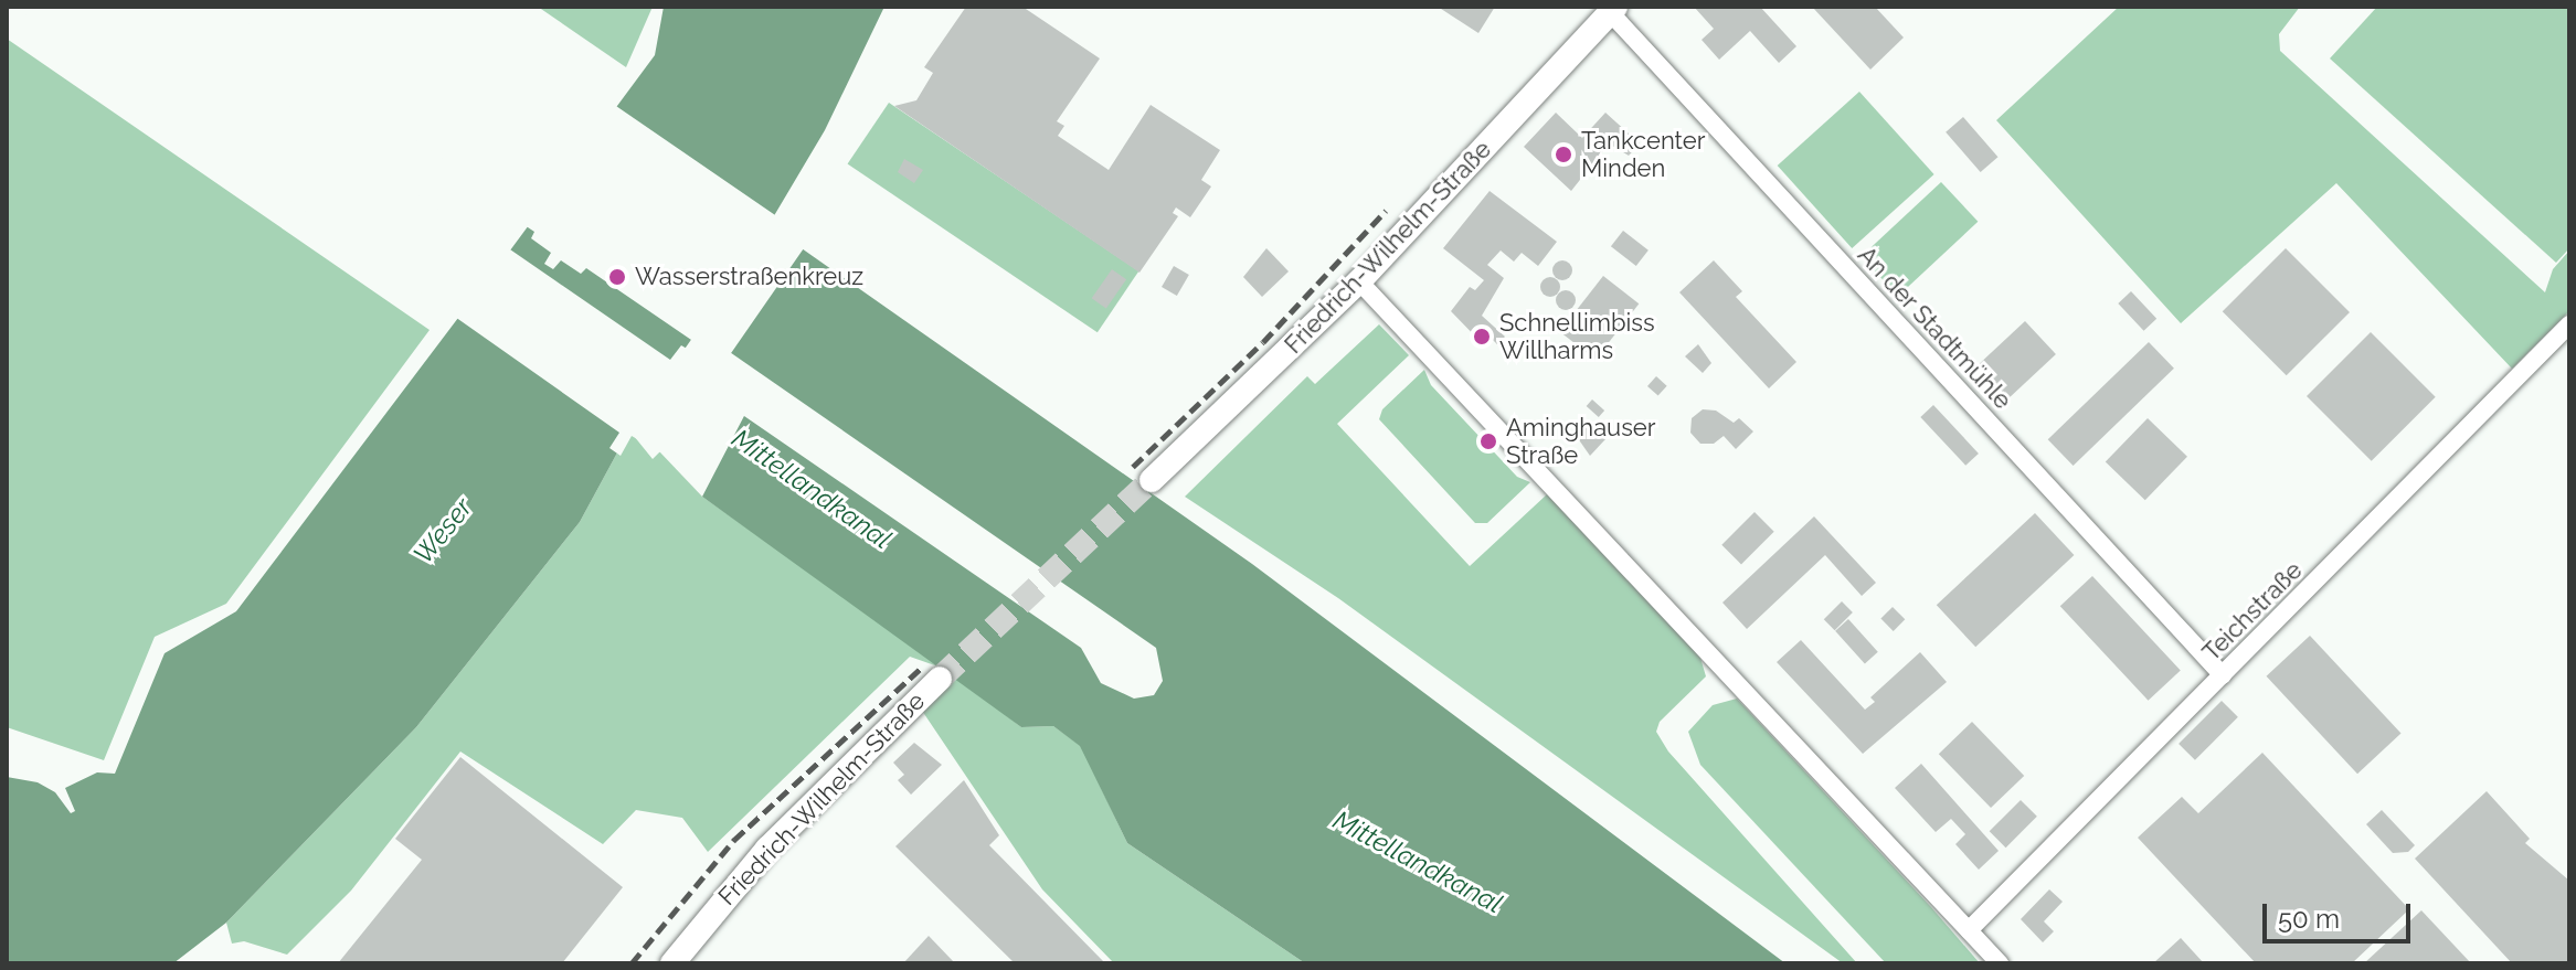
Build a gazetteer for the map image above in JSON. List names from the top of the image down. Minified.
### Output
{"streets":{"street":["Friedrich-Wilhelm-Straße","An der Stadtmühle","Teichstraße"]},"crossings":[["Friedrich-Wilhelm-Straße","An der Stadtmühle"],["An der Stadtmühle","Teichstraße"]],"water":["Mittellandkanal","Weser"],"places":["Tankcenter Minden","Wasserstraßenkreuz","Schnellimbiss Willharms","Aminghauser Straße"],"scale_bar":"50 m"}
